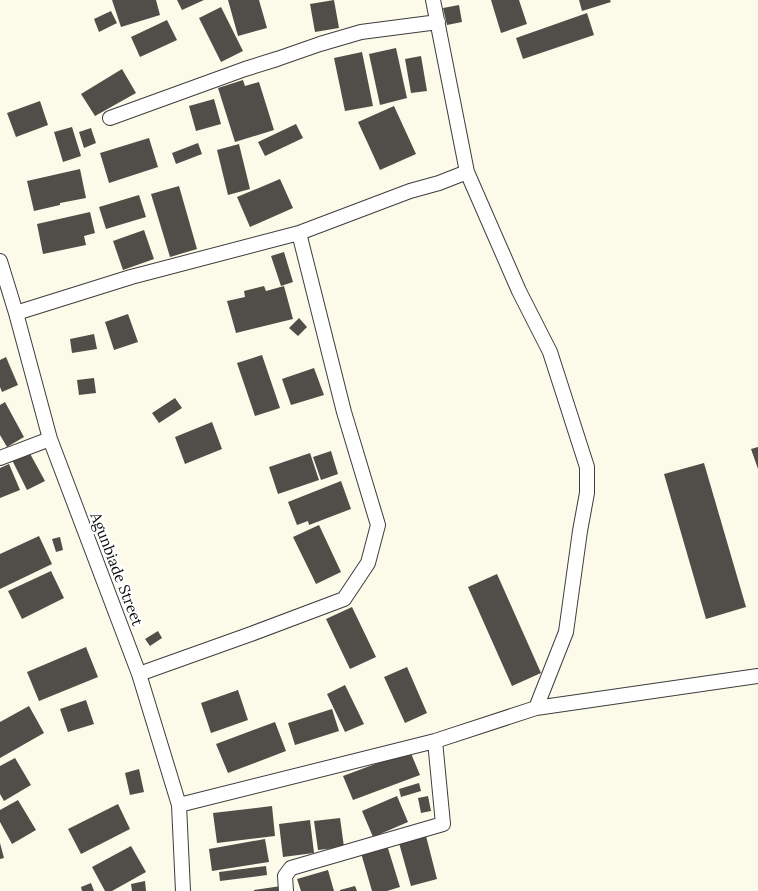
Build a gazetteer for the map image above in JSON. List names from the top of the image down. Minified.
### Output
{"streets":{"street":["Agunbiade Street"]}}
